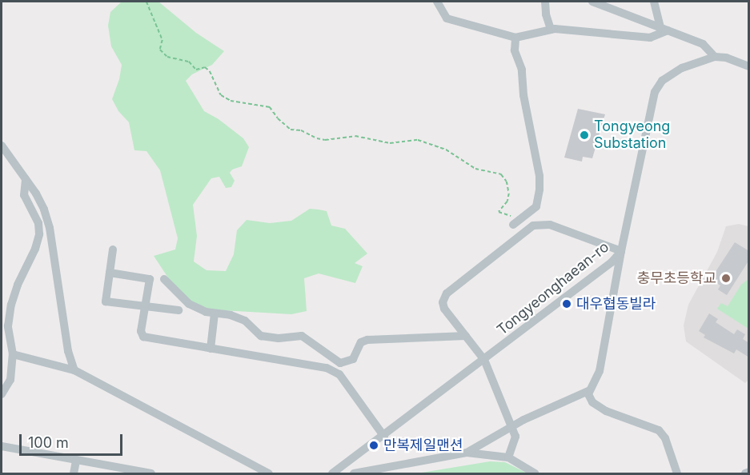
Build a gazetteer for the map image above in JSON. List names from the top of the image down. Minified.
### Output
{"streets":{"street":["Tongyeonghaean-ro"]},"places":["Tongyeong Substation","충무초등학교","대우협동빌라","만복제일맨션"],"scale_bar":"100 m"}
